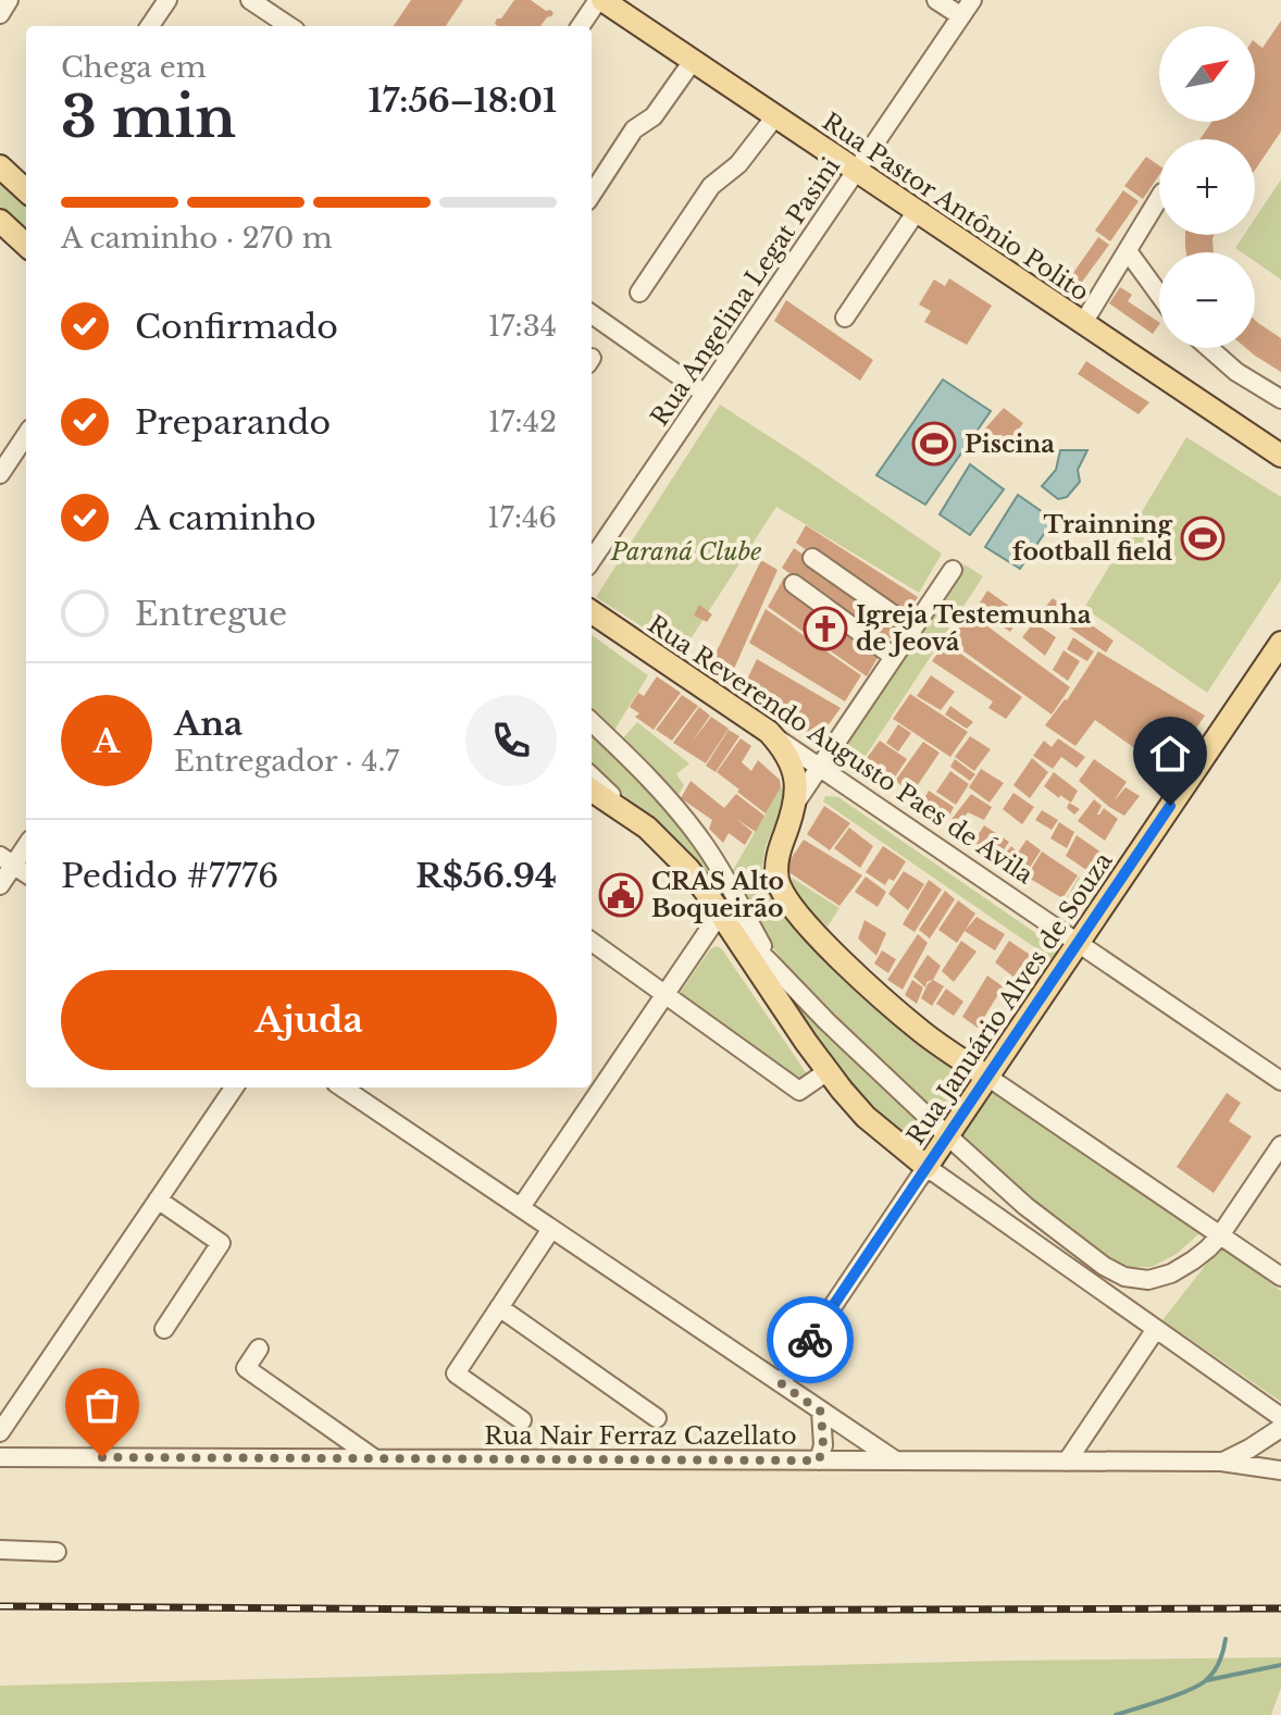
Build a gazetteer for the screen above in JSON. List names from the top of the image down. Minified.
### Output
{"streets":{"main road":["Rua Pastor Antônio Polito","Rua Reverendo Augusto Paes de Ávila","Rua Januário Alves de Souza"],"street":["Rua Angelina Legat Pasini","Rua Nair Ferraz Cazellato"]},"crossings":[["Rua Pastor Antônio Polito","Rua Angelina Legat Pasini"],["Rua Reverendo Augusto Paes de Ávila","Rua Januário Alves de Souza"]],"parks":["Paraná Clube"],"places":{"sports":["Piscina","Trainning football field"],"church":["Igreja Testemunha de Jeová"],"public building":["CRAS Alto Boqueirão"]},"north":"top right","page":{"map_buttons":["+","−"],"heading":["3 min","Chega em","17:56–18:01"],"panel":["Ana","Entregador · 4.7","Pedido #7776","R$56.94"],"bar":"A caminho · 270 m","list":[["Confirmado","17:34"],["Preparando","17:42"],["A caminho","17:46"],"Entregue"],"round":"A","buttons":"Ajuda"}}
